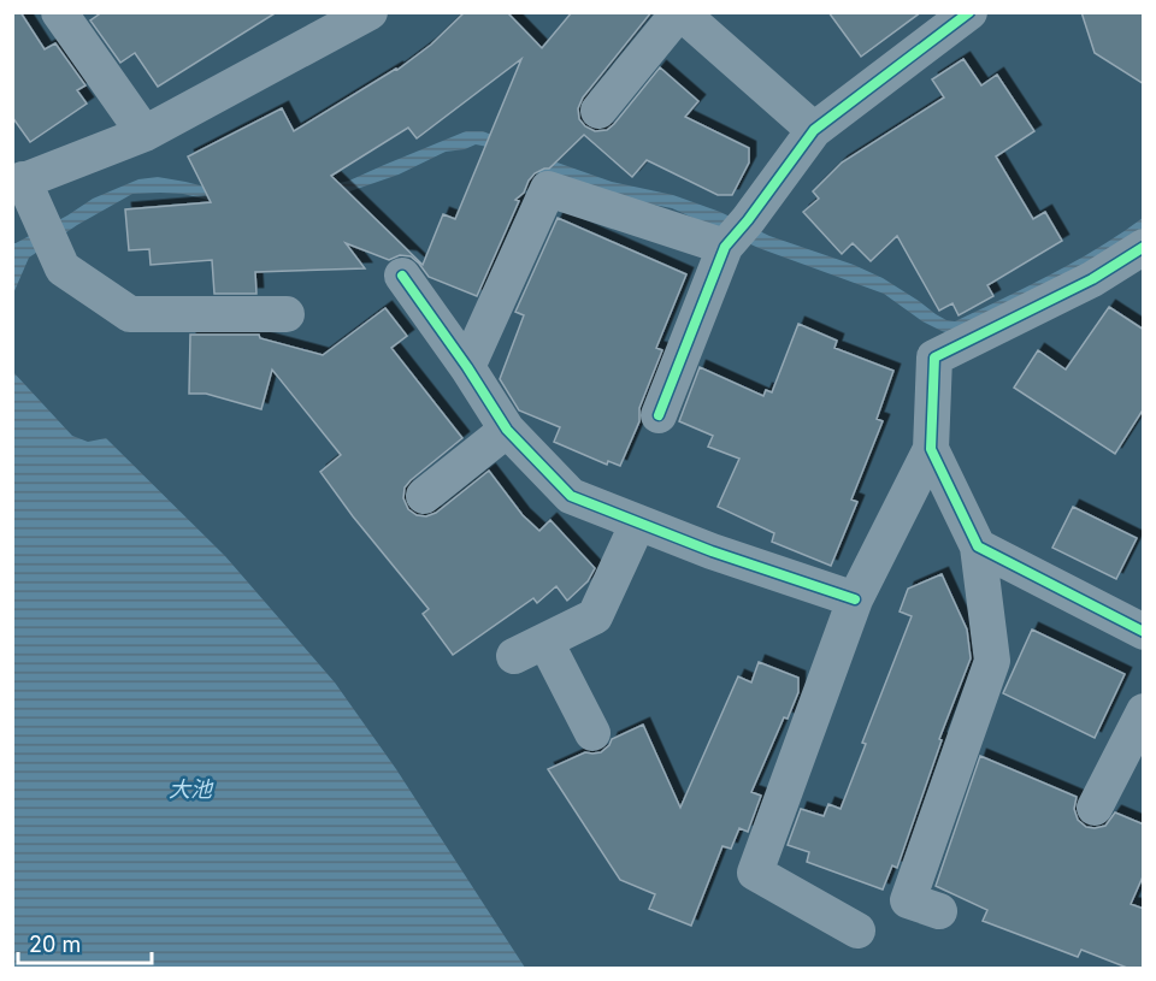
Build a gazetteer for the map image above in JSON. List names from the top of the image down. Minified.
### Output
{"water":["大池"],"scale_bar":"20 m"}
